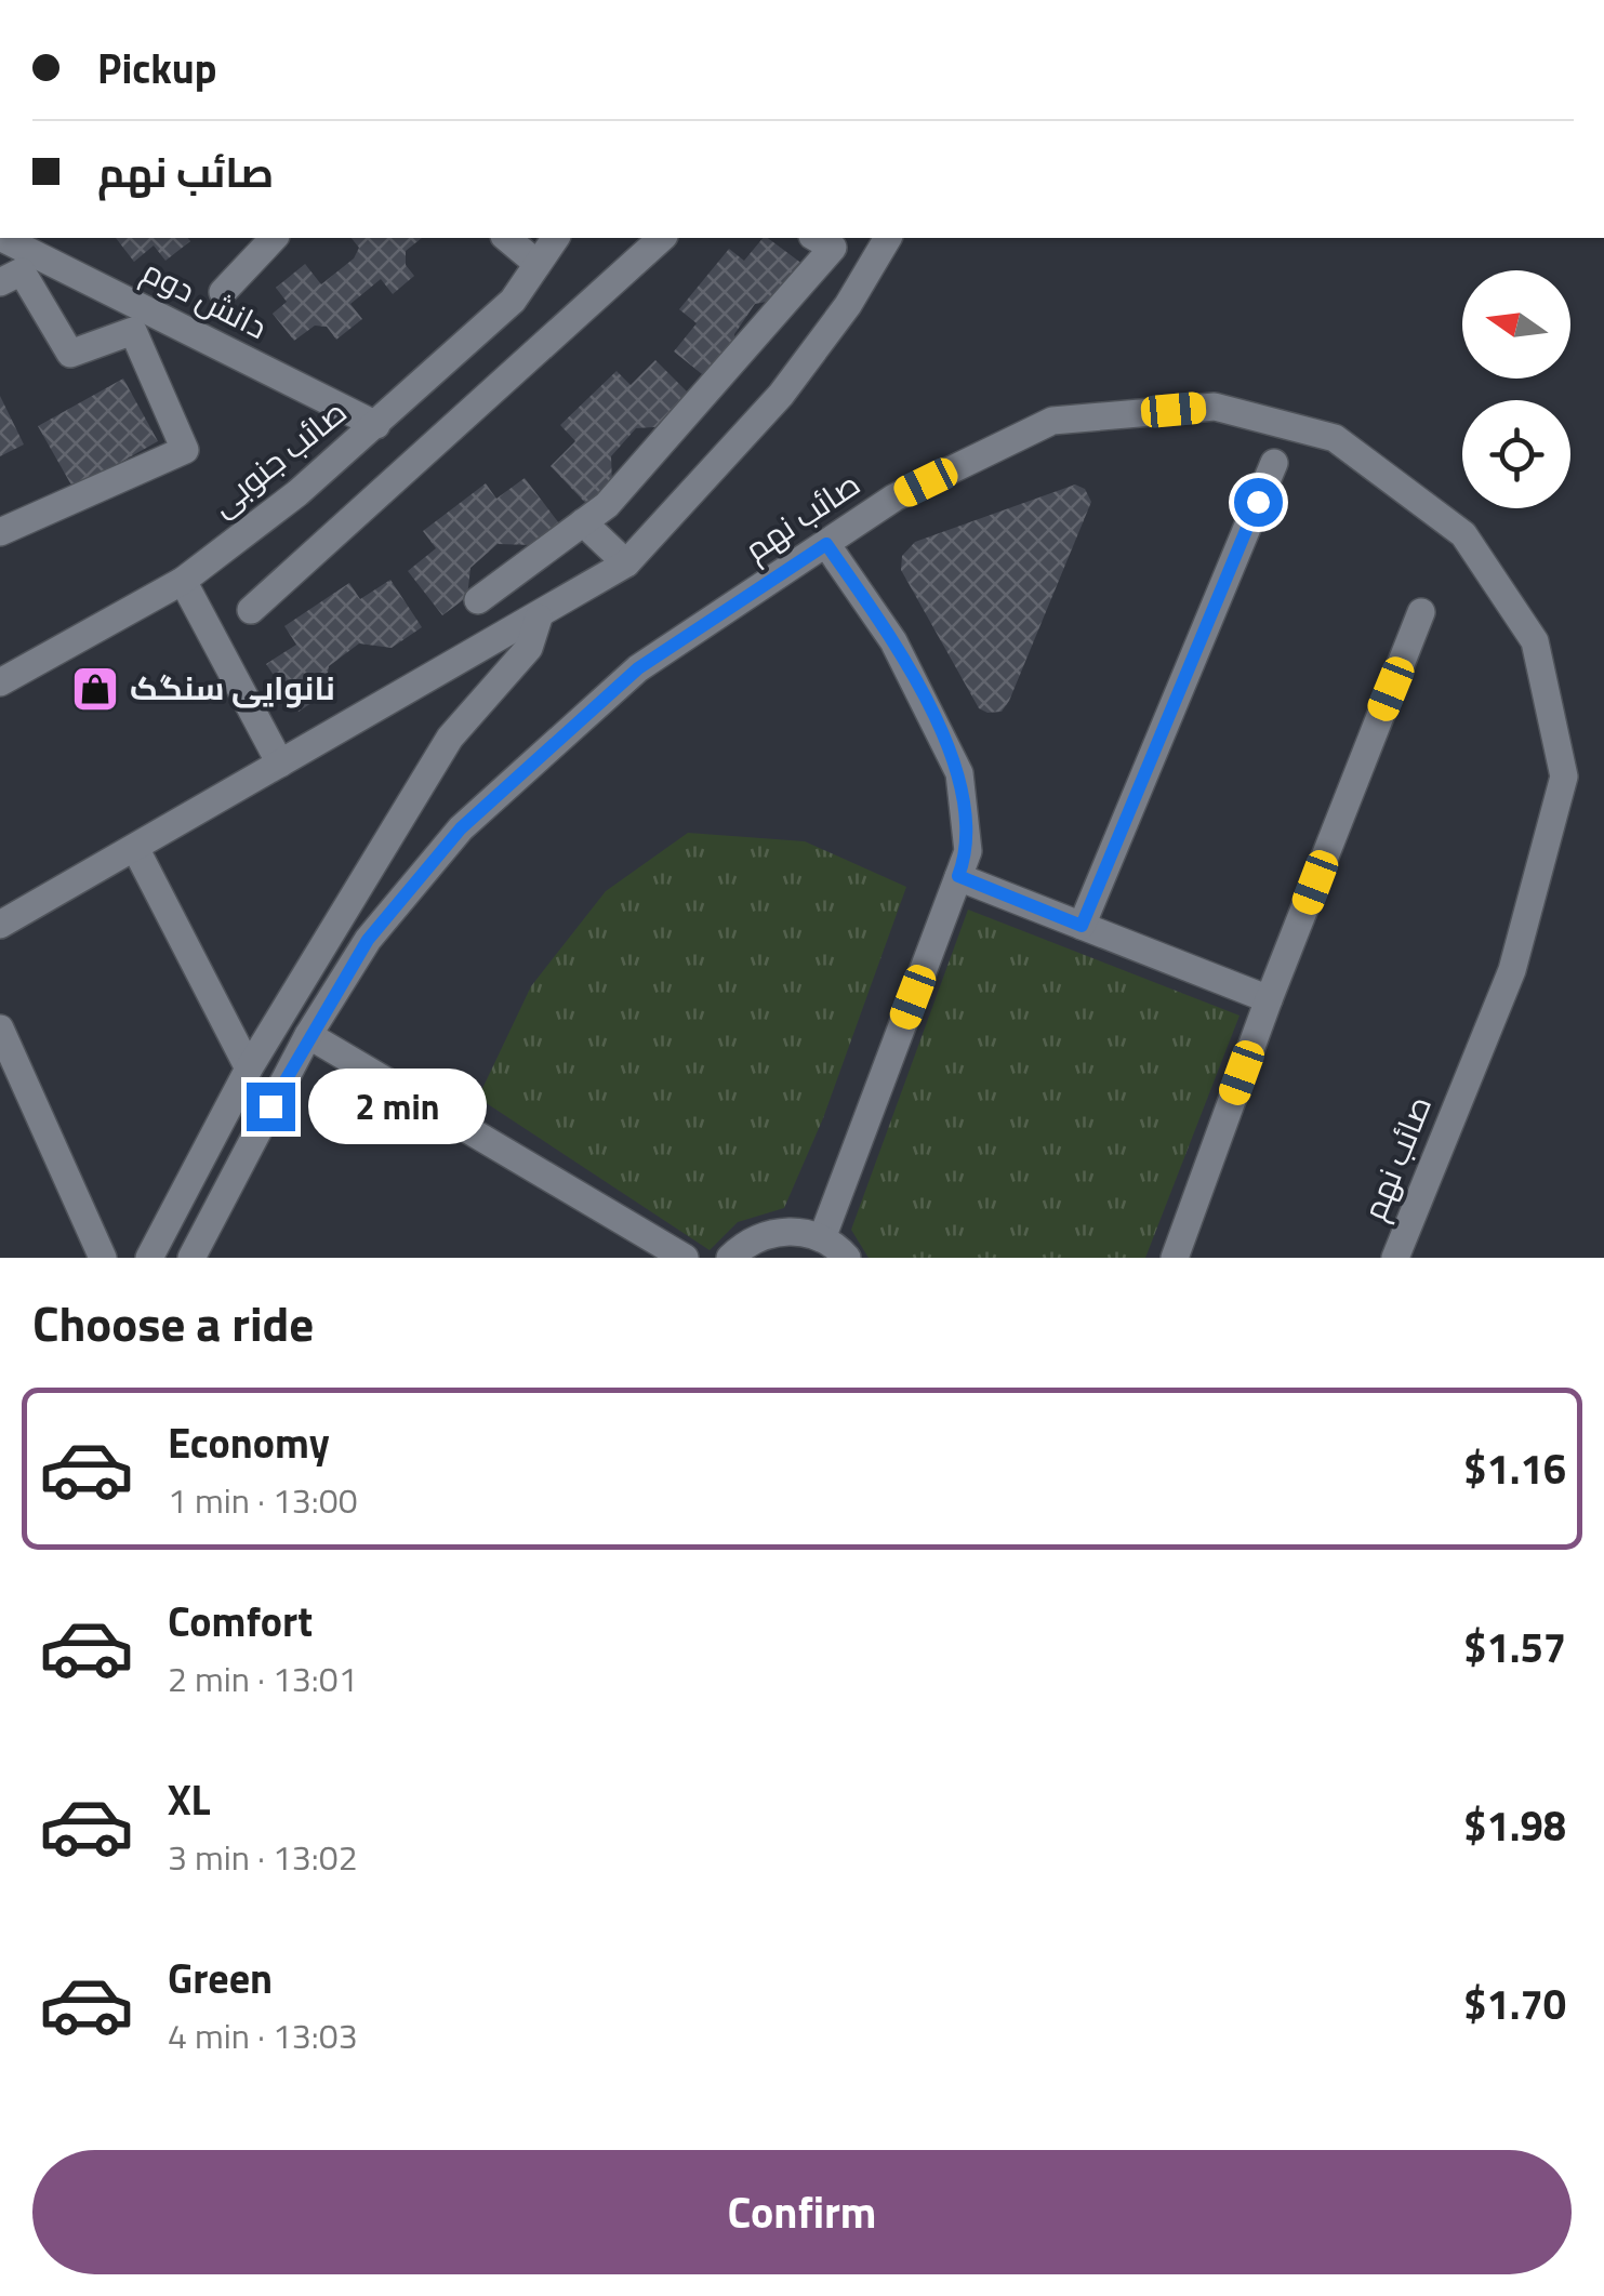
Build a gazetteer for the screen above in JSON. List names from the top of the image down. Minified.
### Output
{"streets":{"street":["دانش دوم","صائب جنوبی","صائب نهم"]},"crossings":[["دانش دوم","صائب جنوبی"]],"places":{"shop":["نانوایی سنگک"]},"north":"left","page":{"banner":["Pickup","صائب نهم"],"bubble":"2 min","heading":"Choose a ride","list":[{"name":"Economy","note":"1 min · 13:00","value":"$1.16"},{"name":"Comfort","note":"2 min · 13:01","value":"$1.57"},{"name":"XL","note":"3 min · 13:02","value":"$1.98"},{"name":"Green","note":"4 min · 13:03","value":"$1.70"}],"buttons":"Confirm"}}
